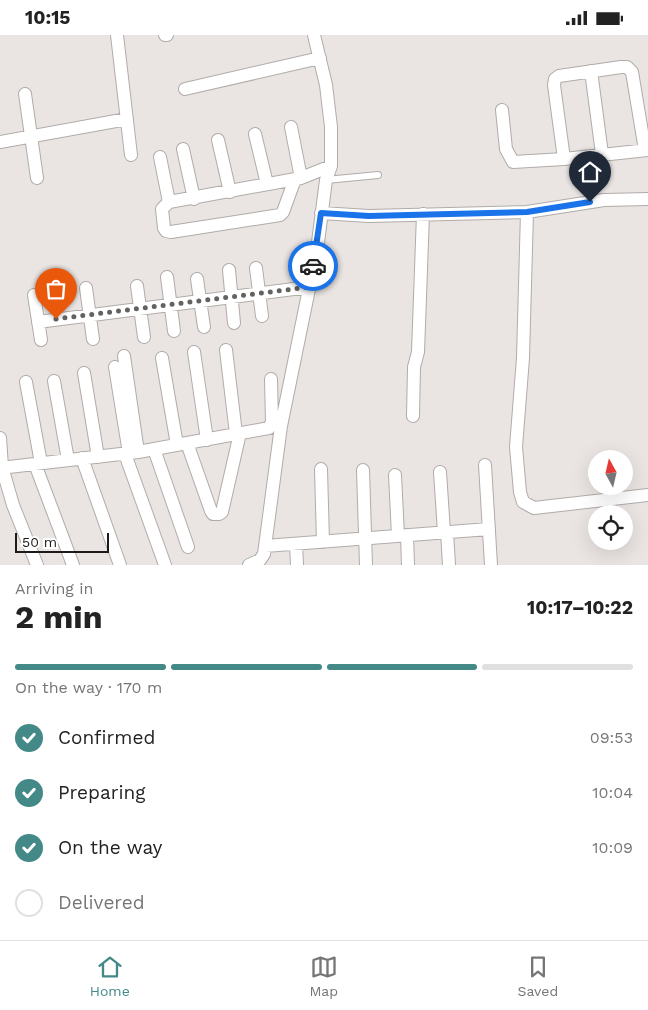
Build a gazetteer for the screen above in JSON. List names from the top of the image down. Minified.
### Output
{"scale_bar":"50 m","north":"top","page":{"status":"10:15","scale":"50 m","heading":["2 min","Arriving in","10:17–10:22"],"bar":"On the way · 170 m","list":[["Confirmed","09:53"],["Preparing","10:04"],["On the way","10:09"],"Delivered"],"tabs":["Home","Map","Saved"]}}
